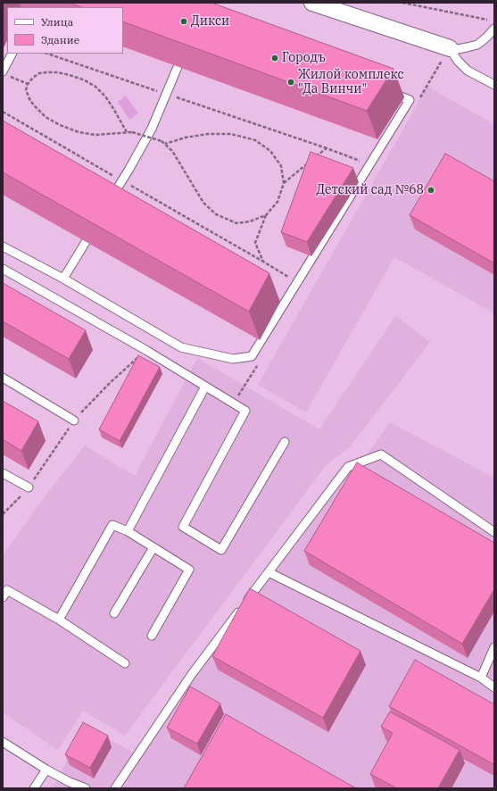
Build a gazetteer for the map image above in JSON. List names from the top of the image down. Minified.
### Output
{"places":["Дикси","Городъ","Жилой комплекс \"Да Винчи\"","Детский сад №68"],"legend":["Улица","Здание"]}
